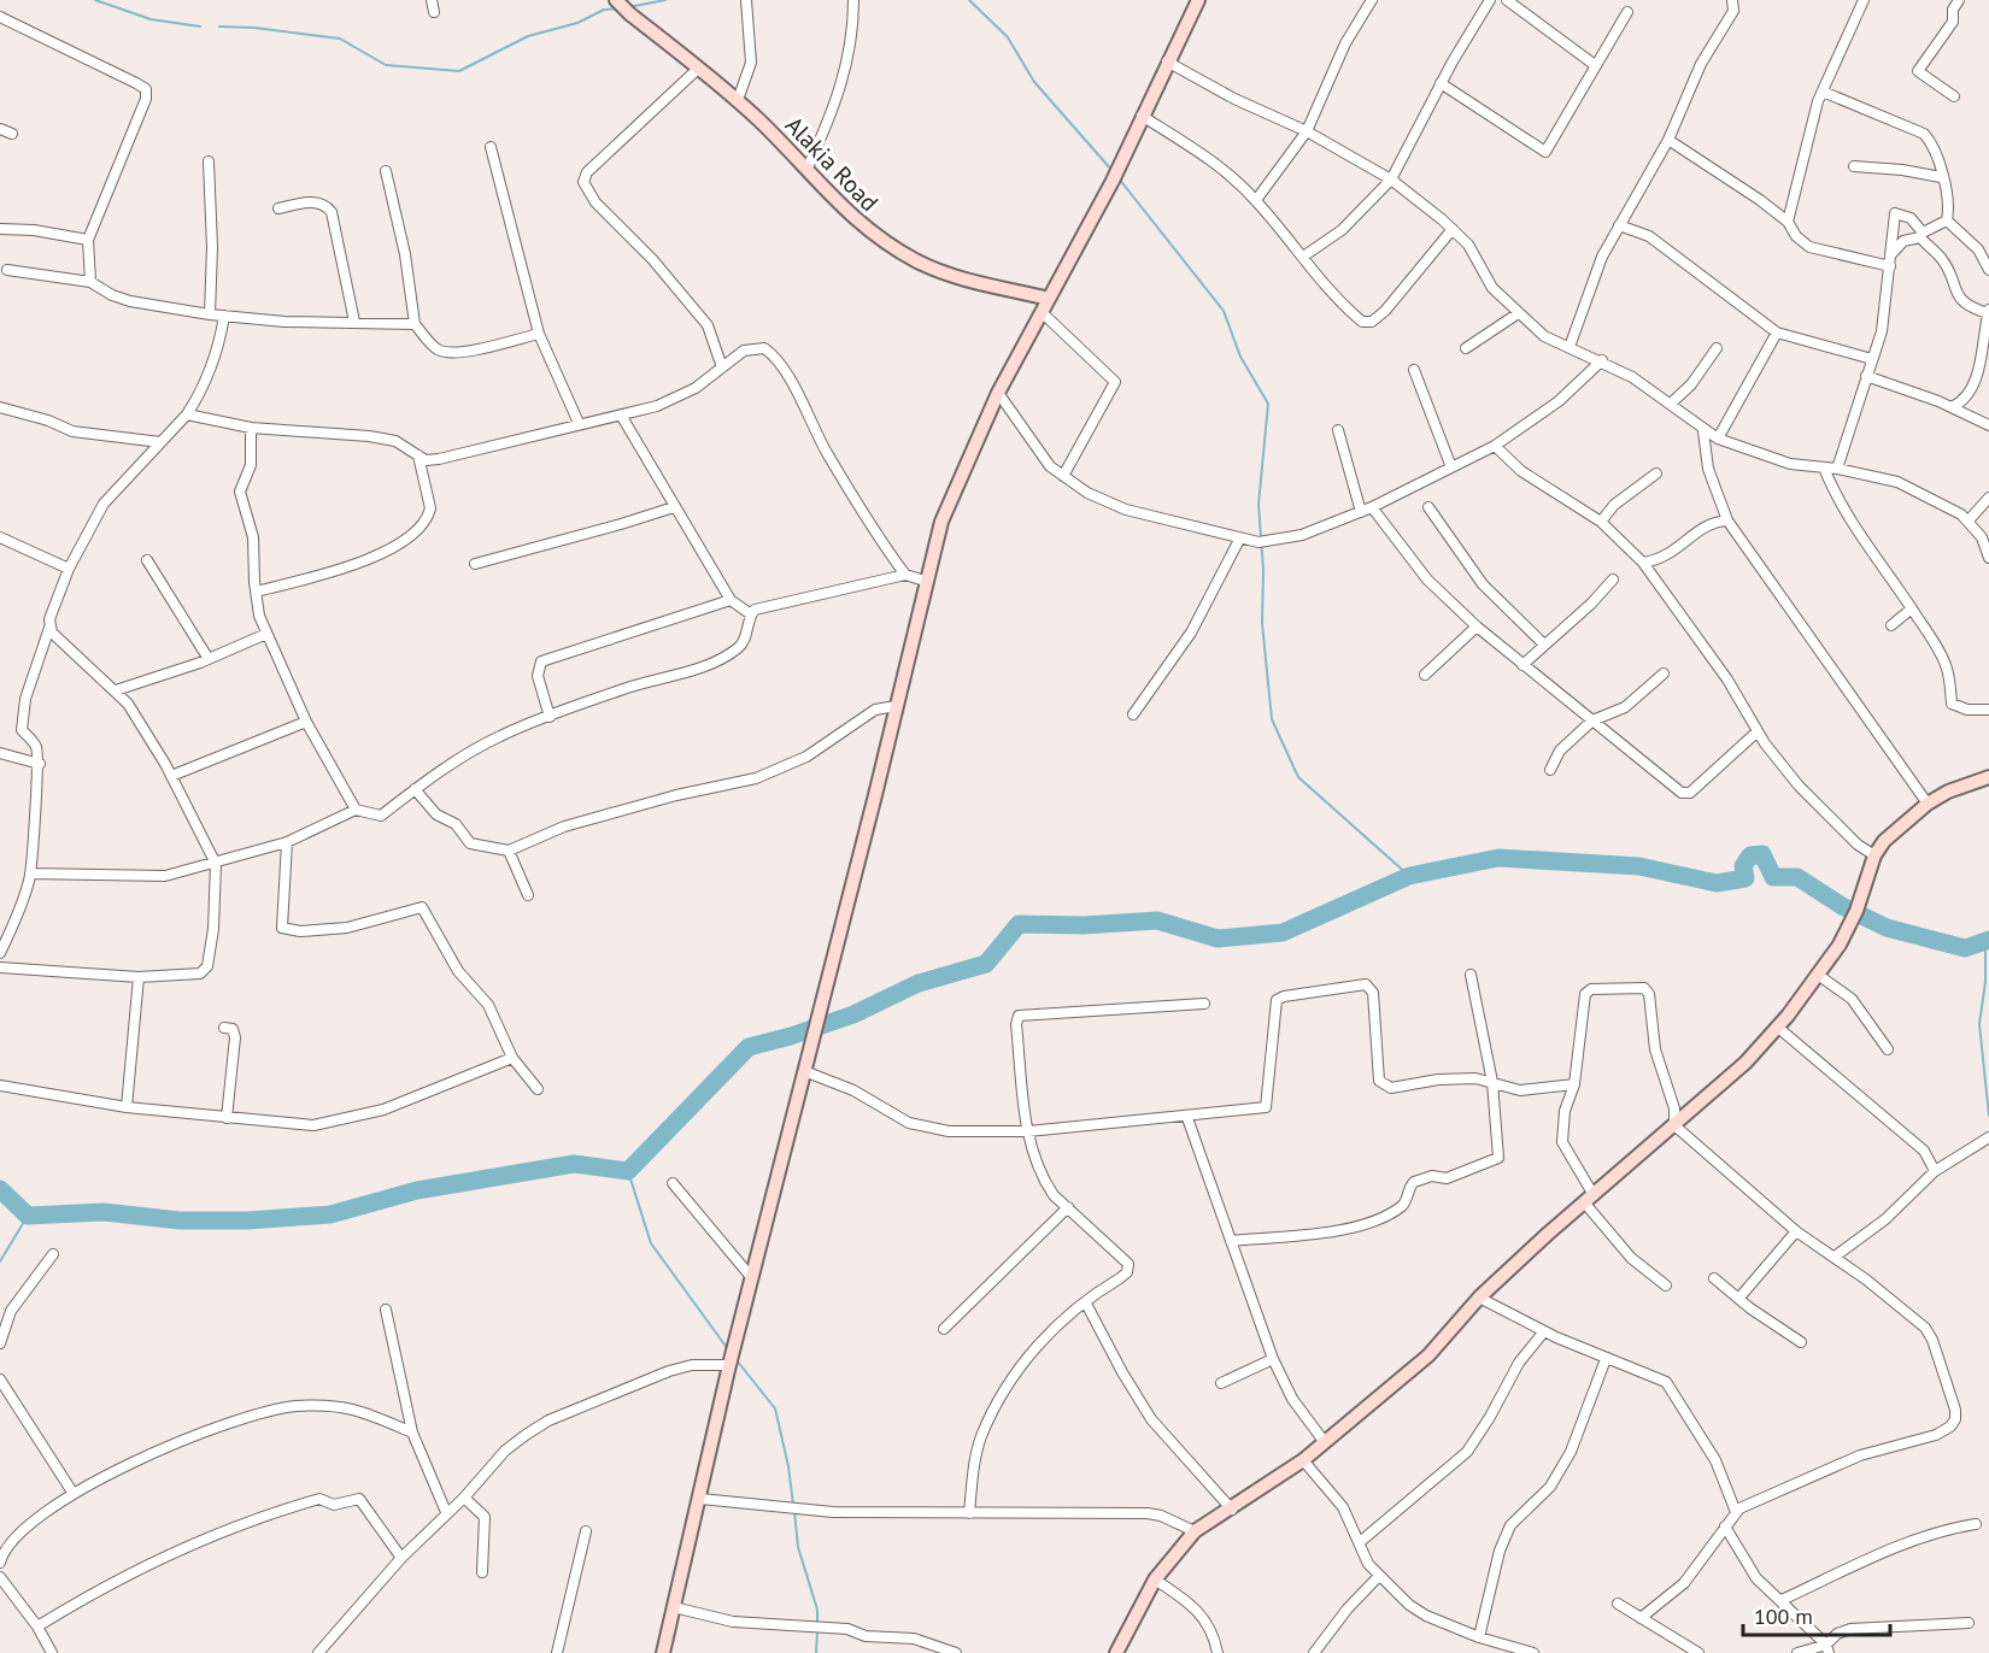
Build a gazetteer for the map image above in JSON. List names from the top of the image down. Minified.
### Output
{"streets":{"street":["Alakia Road"]},"scale_bar":"100 m"}
